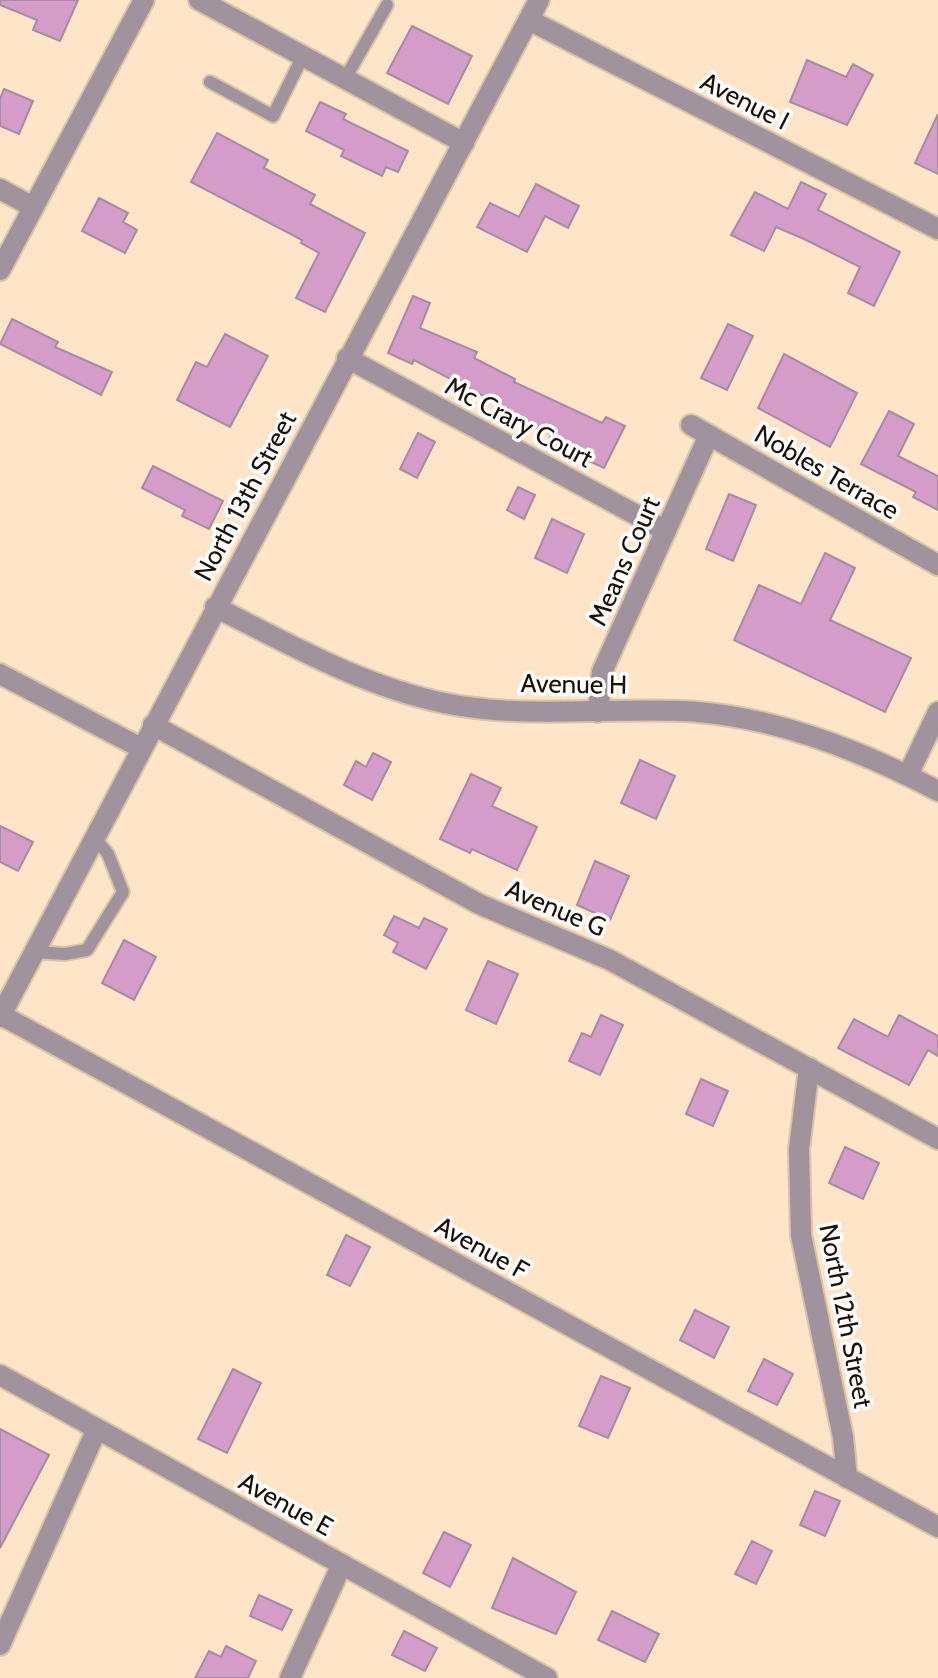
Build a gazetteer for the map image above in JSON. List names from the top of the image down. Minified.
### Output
{"streets":{"street":["Avenue I","Mc Crary Court","Nobles Terrace","North 13th Street","Means Court","Avenue H","Avenue G","Avenue F","North 12th Street","Avenue E"]},"crossings":[["Avenue I","North 13th Street"],["Mc Crary Court","North 13th Street"],["Mc Crary Court","Means Court"],["Nobles Terrace","Means Court"],["North 13th Street","Avenue H"],["North 13th Street","Avenue G"],["North 13th Street","Avenue F"],["Means Court","Avenue H"],["Avenue G","North 12th Street"],["Avenue F","North 12th Street"]]}
